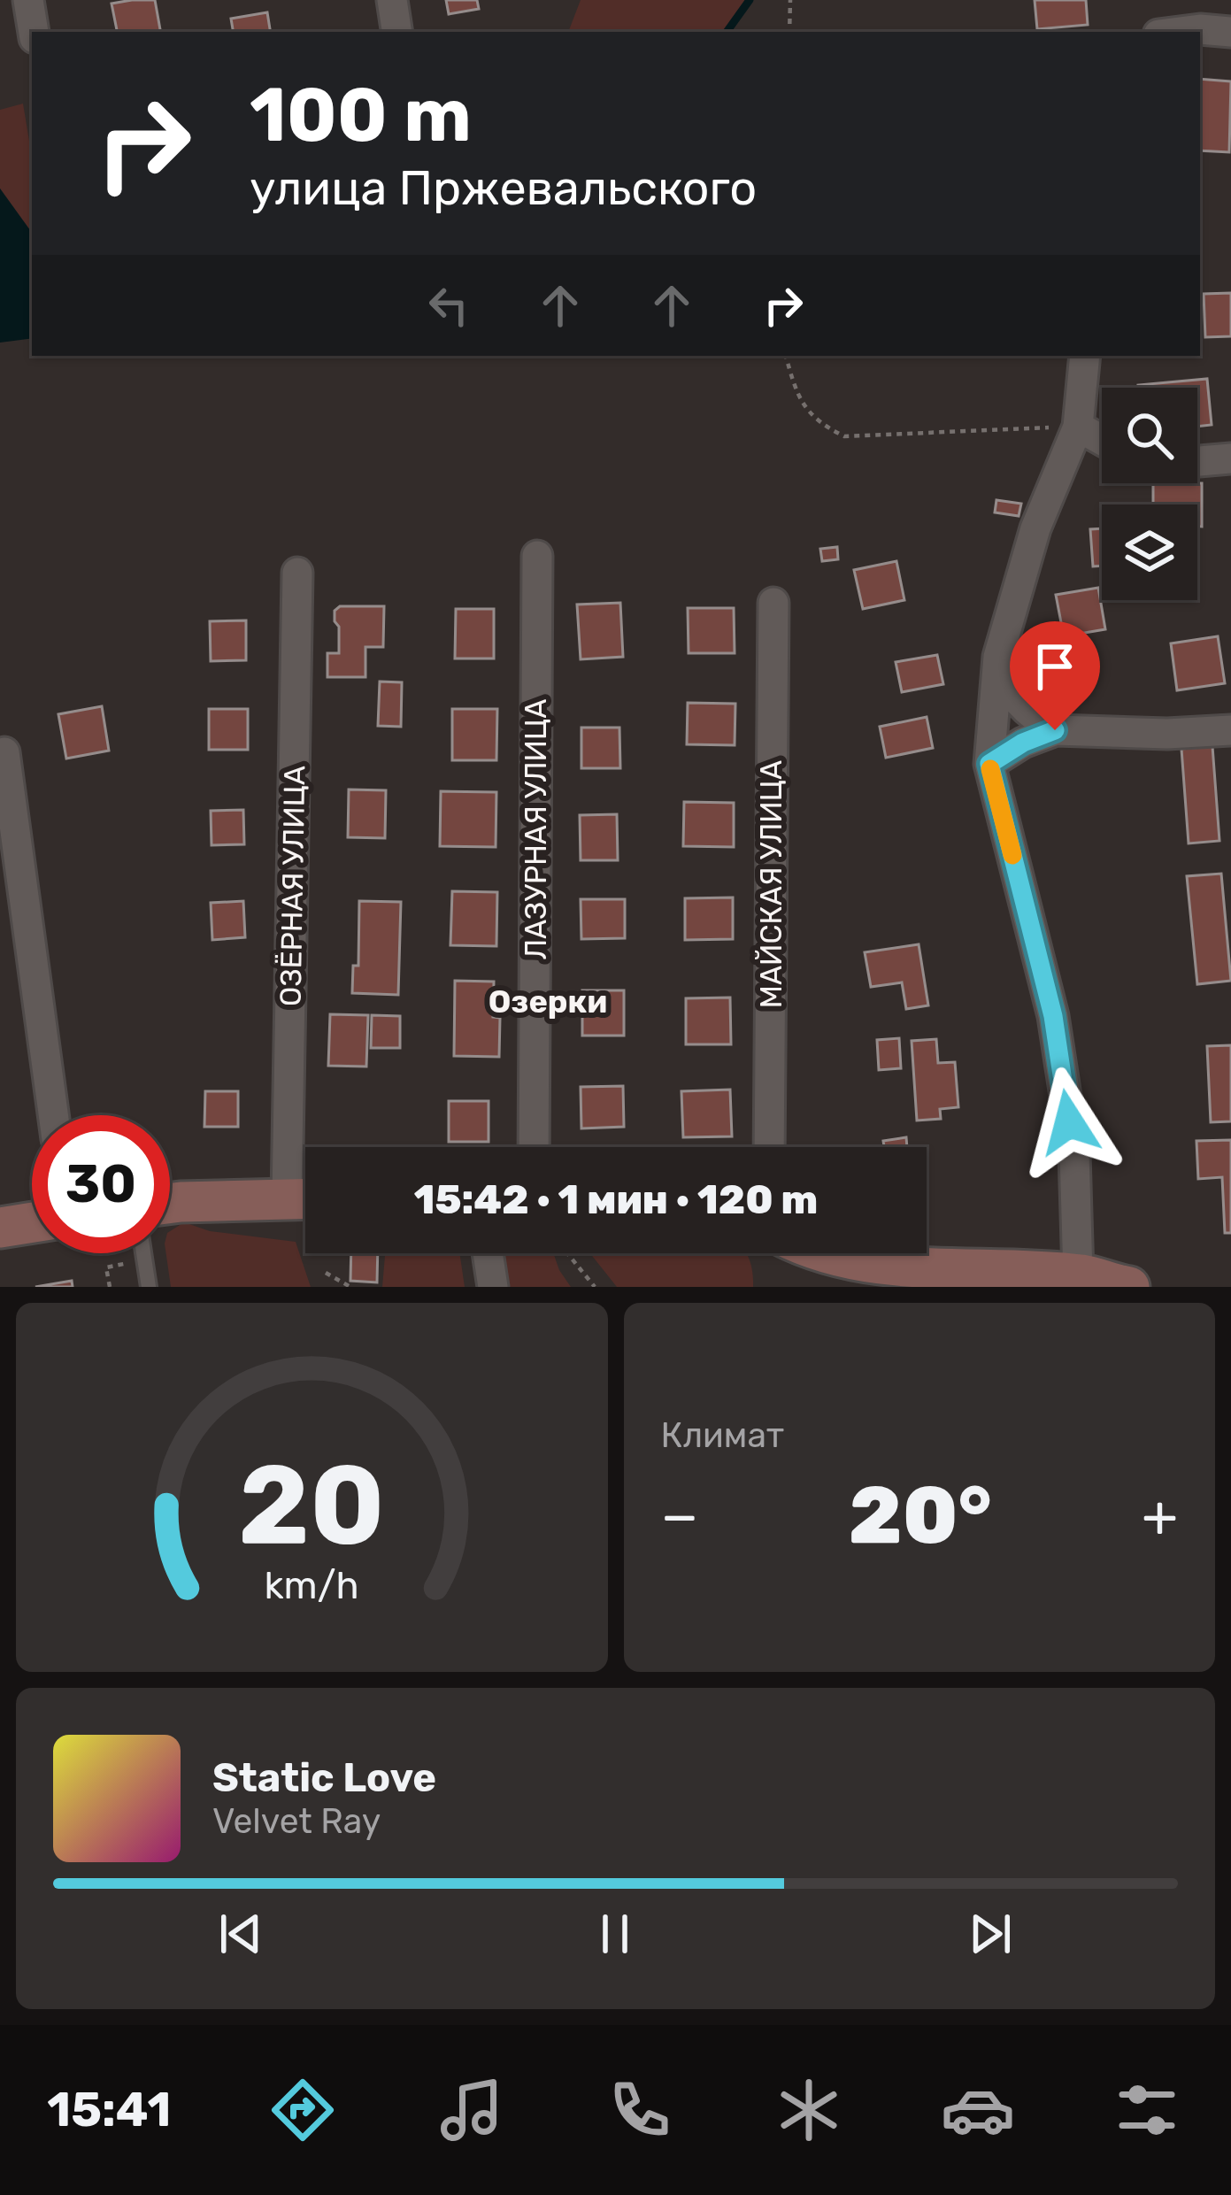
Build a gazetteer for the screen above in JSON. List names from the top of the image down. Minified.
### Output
{"streets":{"street":["ЛАЗУРНАЯ УЛИЦА","МАЙСКАЯ УЛИЦА","ОЗЁРНАЯ УЛИЦА"]},"districts":["Озерки"],"page":{"turn":["100 m","улица Пржевальского"],"limit":"30","trip":"15:42 · 1 мин · 120 m","tile":"Климат","heat":["−","20°","+"],"song":["Static Love","Velvet Ray"],"tabs":"15:41","gauge":["20","km/h"]}}
